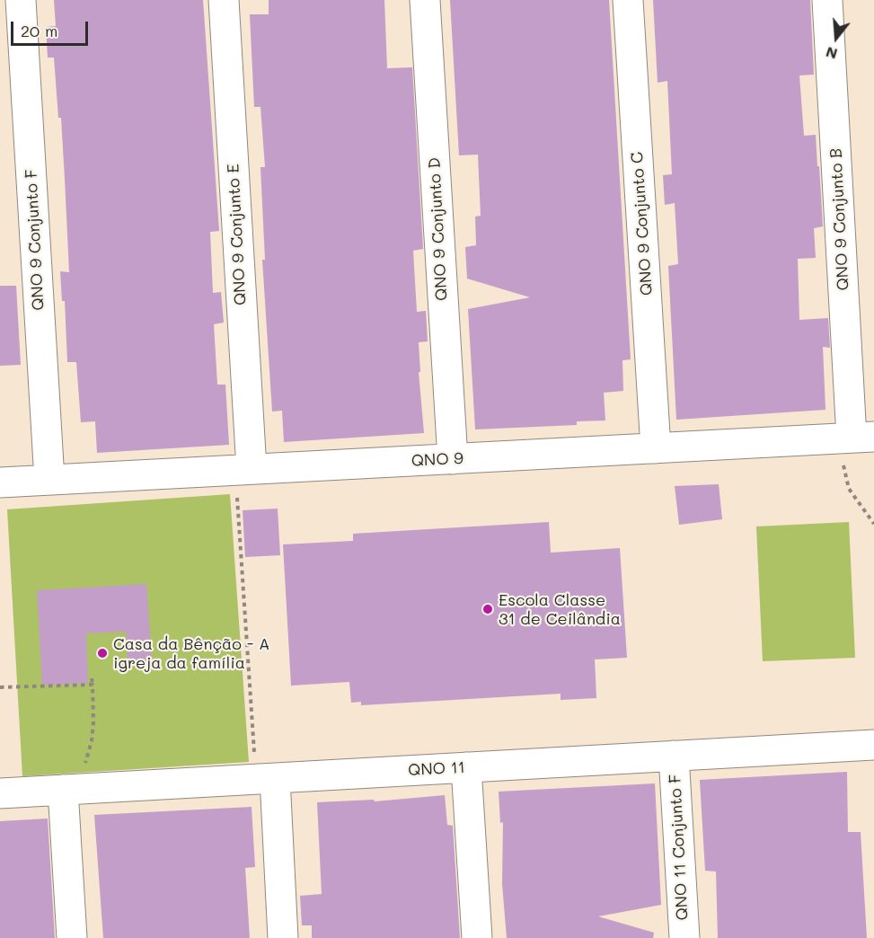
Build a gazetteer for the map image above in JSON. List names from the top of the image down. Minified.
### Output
{"streets":{"street":["QNO 9 Conjunto B","QNO 9 Conjunto C","QNO 9 Conjunto D","QNO 9 Conjunto E","QNO 9 Conjunto F","QNO 9","QNO 11","QNO 11 Conjunto F"]},"crossings":[["QNO 9 Conjunto B","QNO 9"],["QNO 9 Conjunto C","QNO 9"],["QNO 9 Conjunto D","QNO 9"],["QNO 9 Conjunto E","QNO 9"],["QNO 9 Conjunto F","QNO 9"],["QNO 11","QNO 11 Conjunto F"]],"places":["Escola Classe 31 de Ceilândia","Casa da Bênção - A igreja da família"],"scale_bar":"20 m","north":"bottom"}
